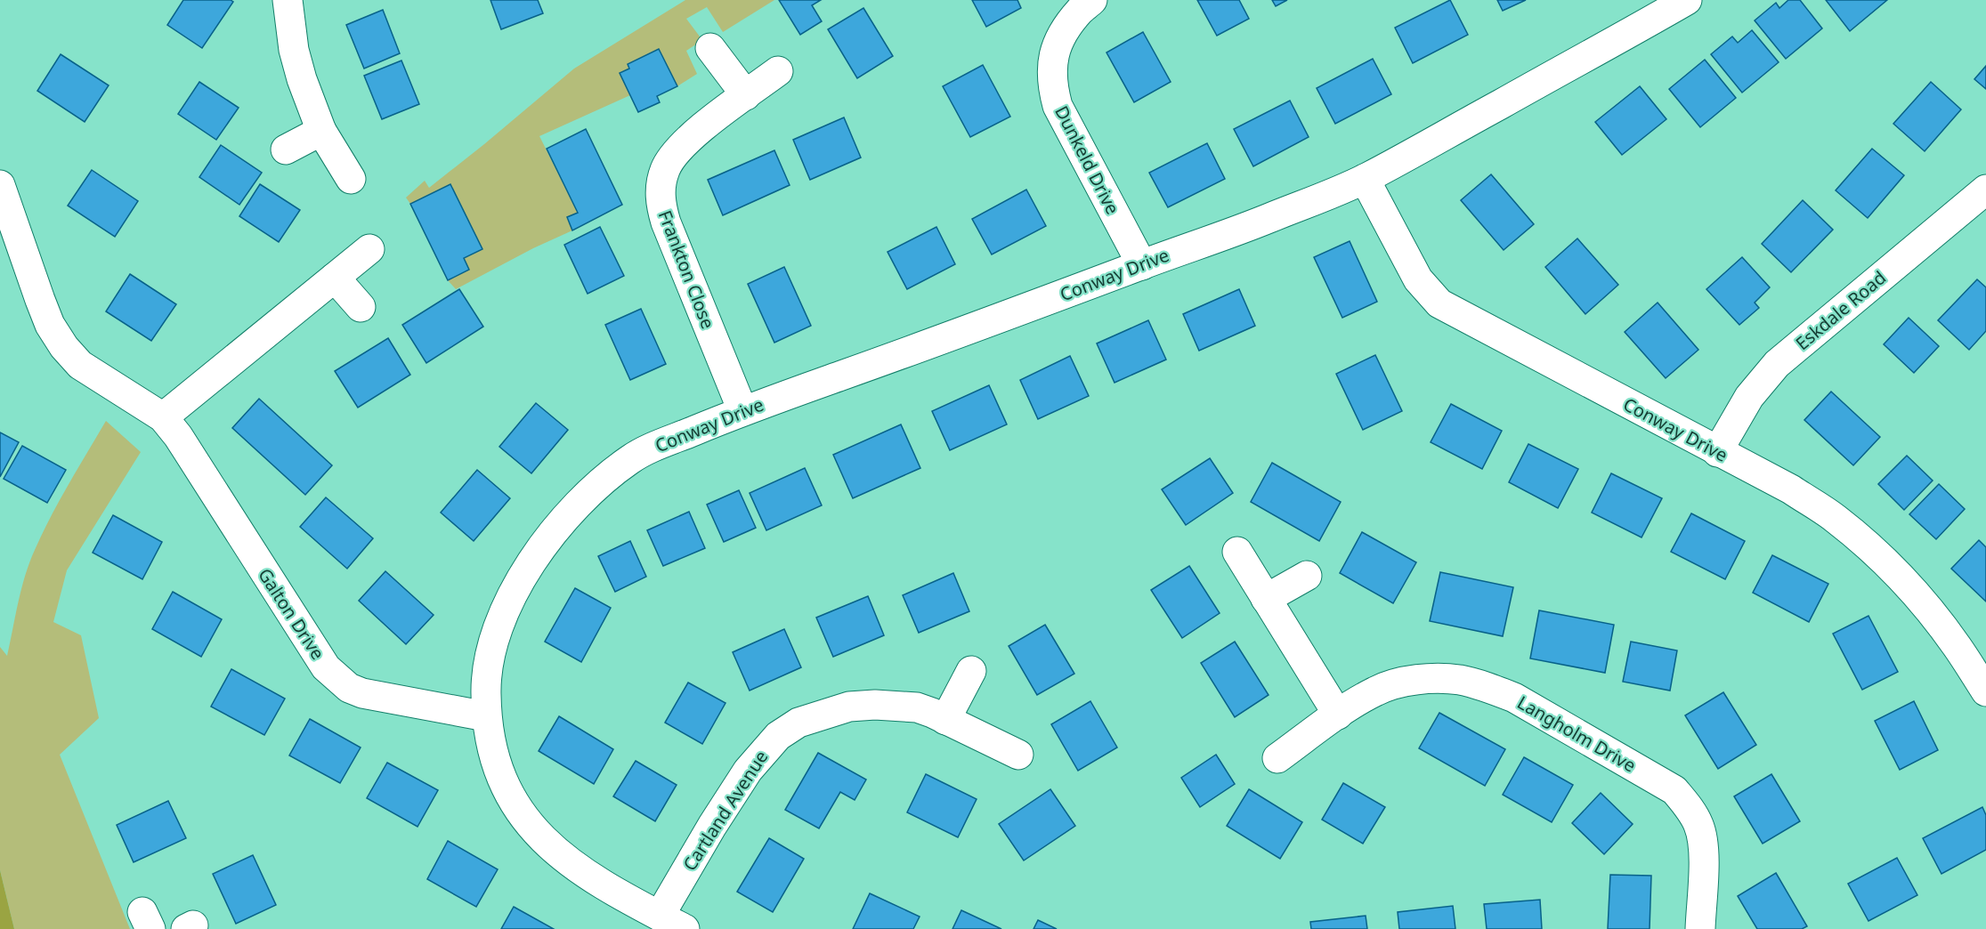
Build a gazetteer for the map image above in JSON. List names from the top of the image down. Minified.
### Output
{"streets":{"street":["Dunkeld Drive","Frankton Close","Conway Drive","Eskdale Road","Galton Drive","Langholm Drive","Cartland Avenue"]},"crossings":[["Dunkeld Drive","Conway Drive"],["Frankton Close","Conway Drive"],["Conway Drive","Eskdale Road"],["Conway Drive","Galton Drive"],["Conway Drive","Cartland Avenue"]]}
